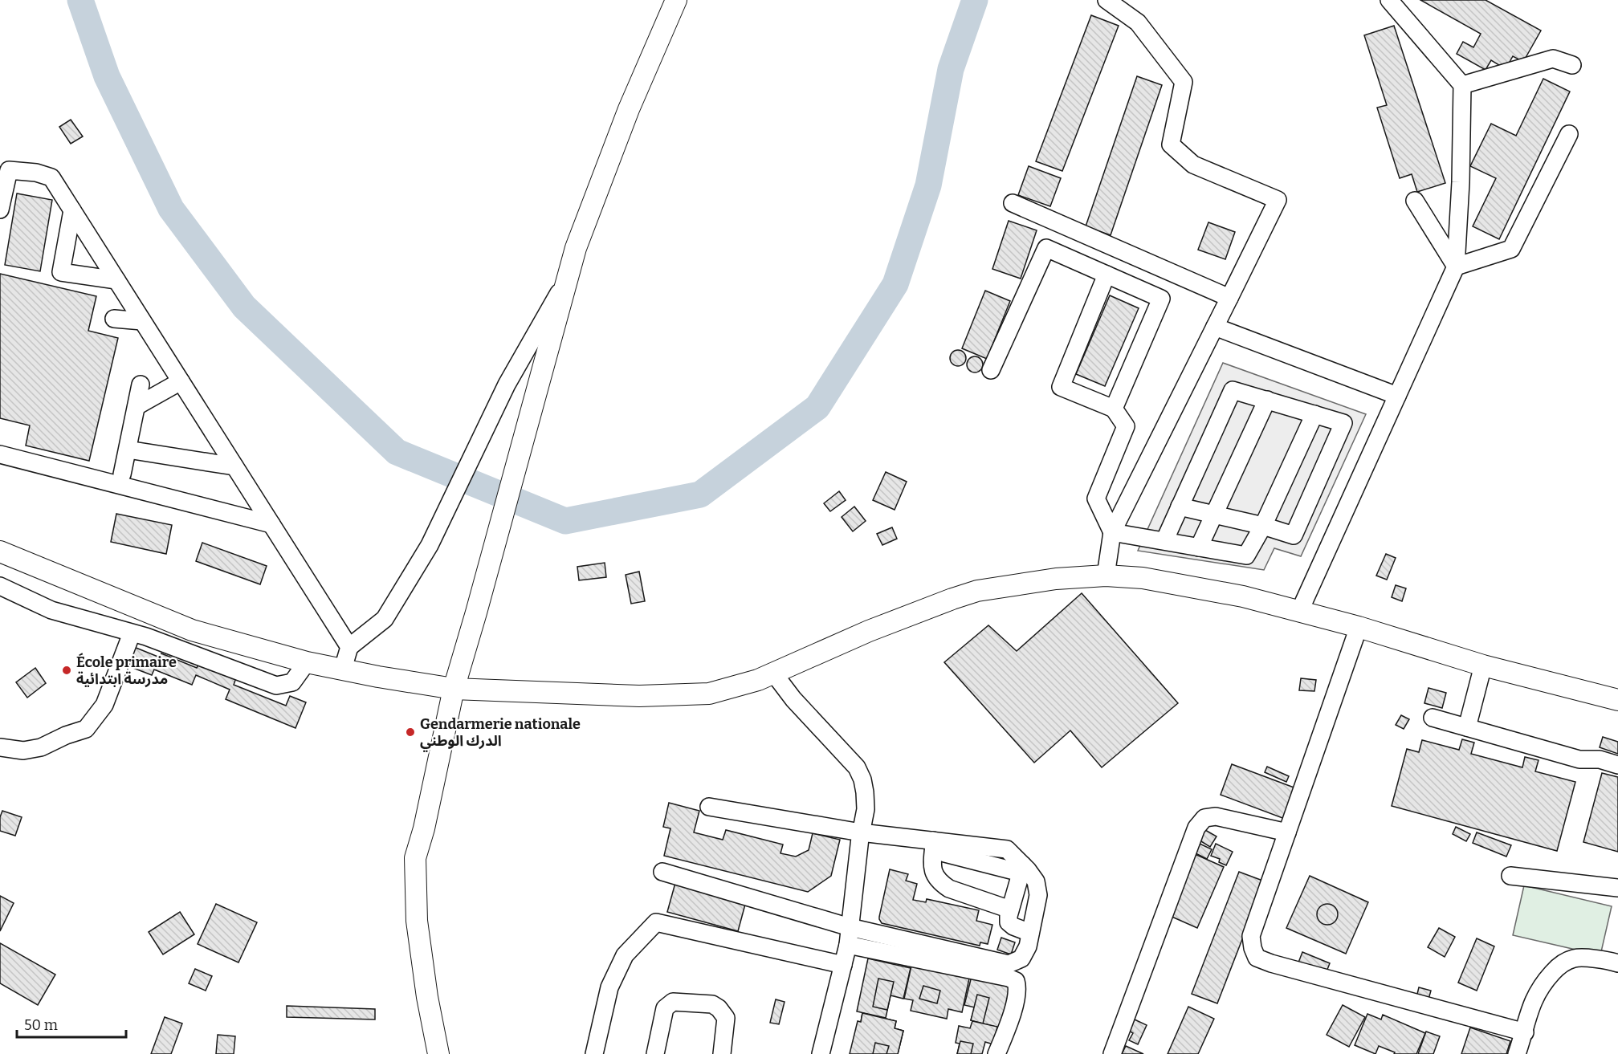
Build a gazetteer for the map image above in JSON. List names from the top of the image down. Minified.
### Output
{"places":["École primaire مدرسة ابتدائية","Gendarmerie nationale الدرك الوطني"],"scale_bar":"50 m"}
